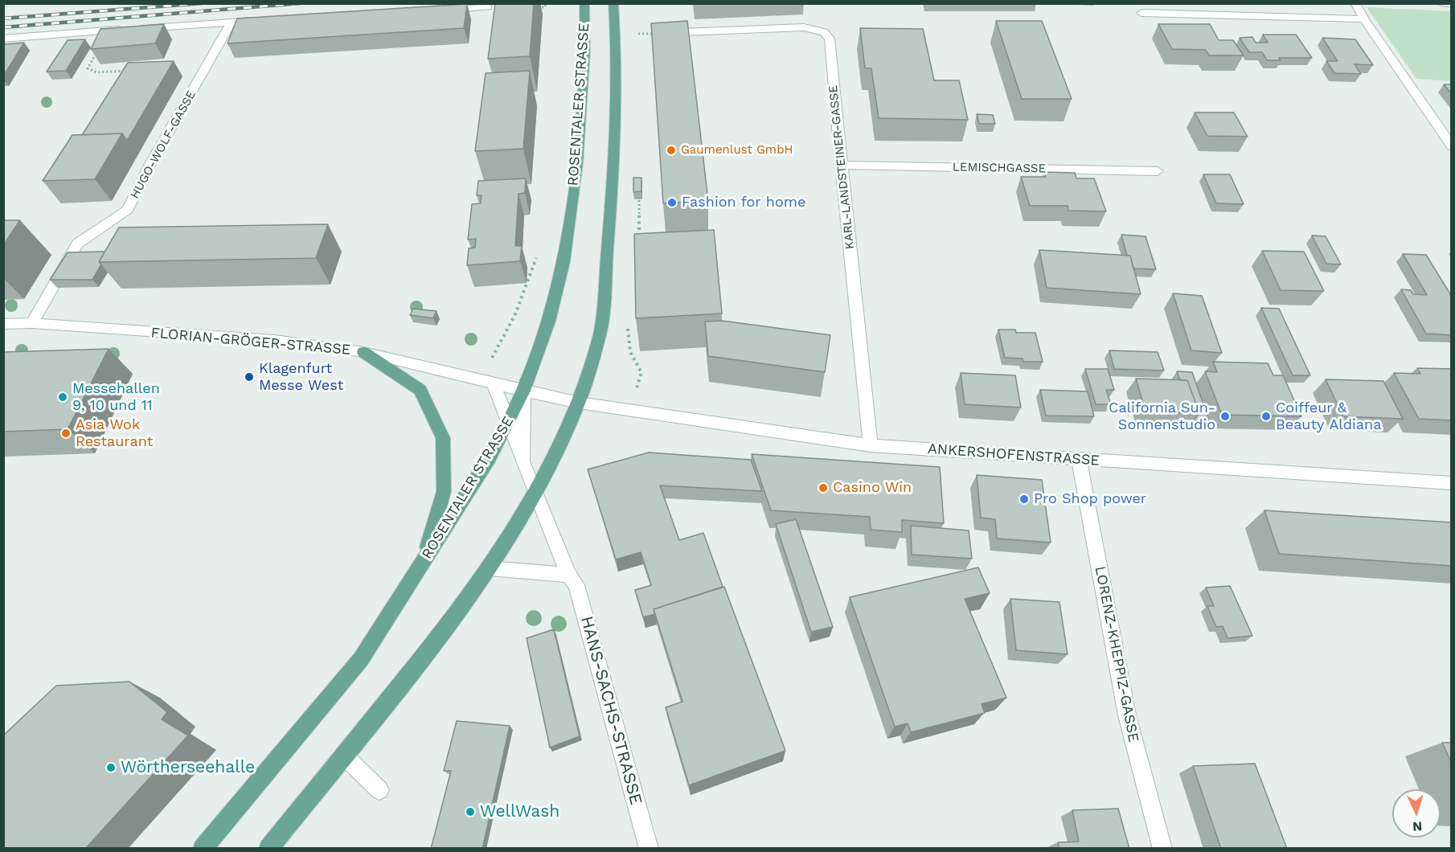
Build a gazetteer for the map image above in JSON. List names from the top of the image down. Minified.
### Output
{"streets":{"main road":["ROSENTALER STRASSE"],"street":["HUGO-WOLF-GASSE","KARL-LANDSTEINER-GASSE","LEMISCHGASSE","FLORIAN-GRÖGER-STRASSE","ANKERSHOFENSTRASSE","LORENZ-KHEPPIZ-GASSE","HANS-SACHS-STRASSE"]},"crossings":[["ROSENTALER STRASSE","FLORIAN-GRÖGER-STRASSE"],["ROSENTALER STRASSE","ANKERSHOFENSTRASSE"],["ROSENTALER STRASSE","HANS-SACHS-STRASSE"],["HUGO-WOLF-GASSE","FLORIAN-GRÖGER-STRASSE"],["KARL-LANDSTEINER-GASSE","LEMISCHGASSE"],["KARL-LANDSTEINER-GASSE","ANKERSHOFENSTRASSE"],["FLORIAN-GRÖGER-STRASSE","ANKERSHOFENSTRASSE"],["FLORIAN-GRÖGER-STRASSE","HANS-SACHS-STRASSE"],["ANKERSHOFENSTRASSE","LORENZ-KHEPPIZ-GASSE"]],"places":["Gaumenlust GmbH","Fashion for home","Klagenfurt Messe West","Messehallen 9, 10 und 11","California Sun- Sonnenstudio","Coiffeur & Beauty Aldiana","Asia Wok Restaurant","Casino Win","Pro Shop power","Wörtherseehalle","WellWash"],"north":"bottom"}
